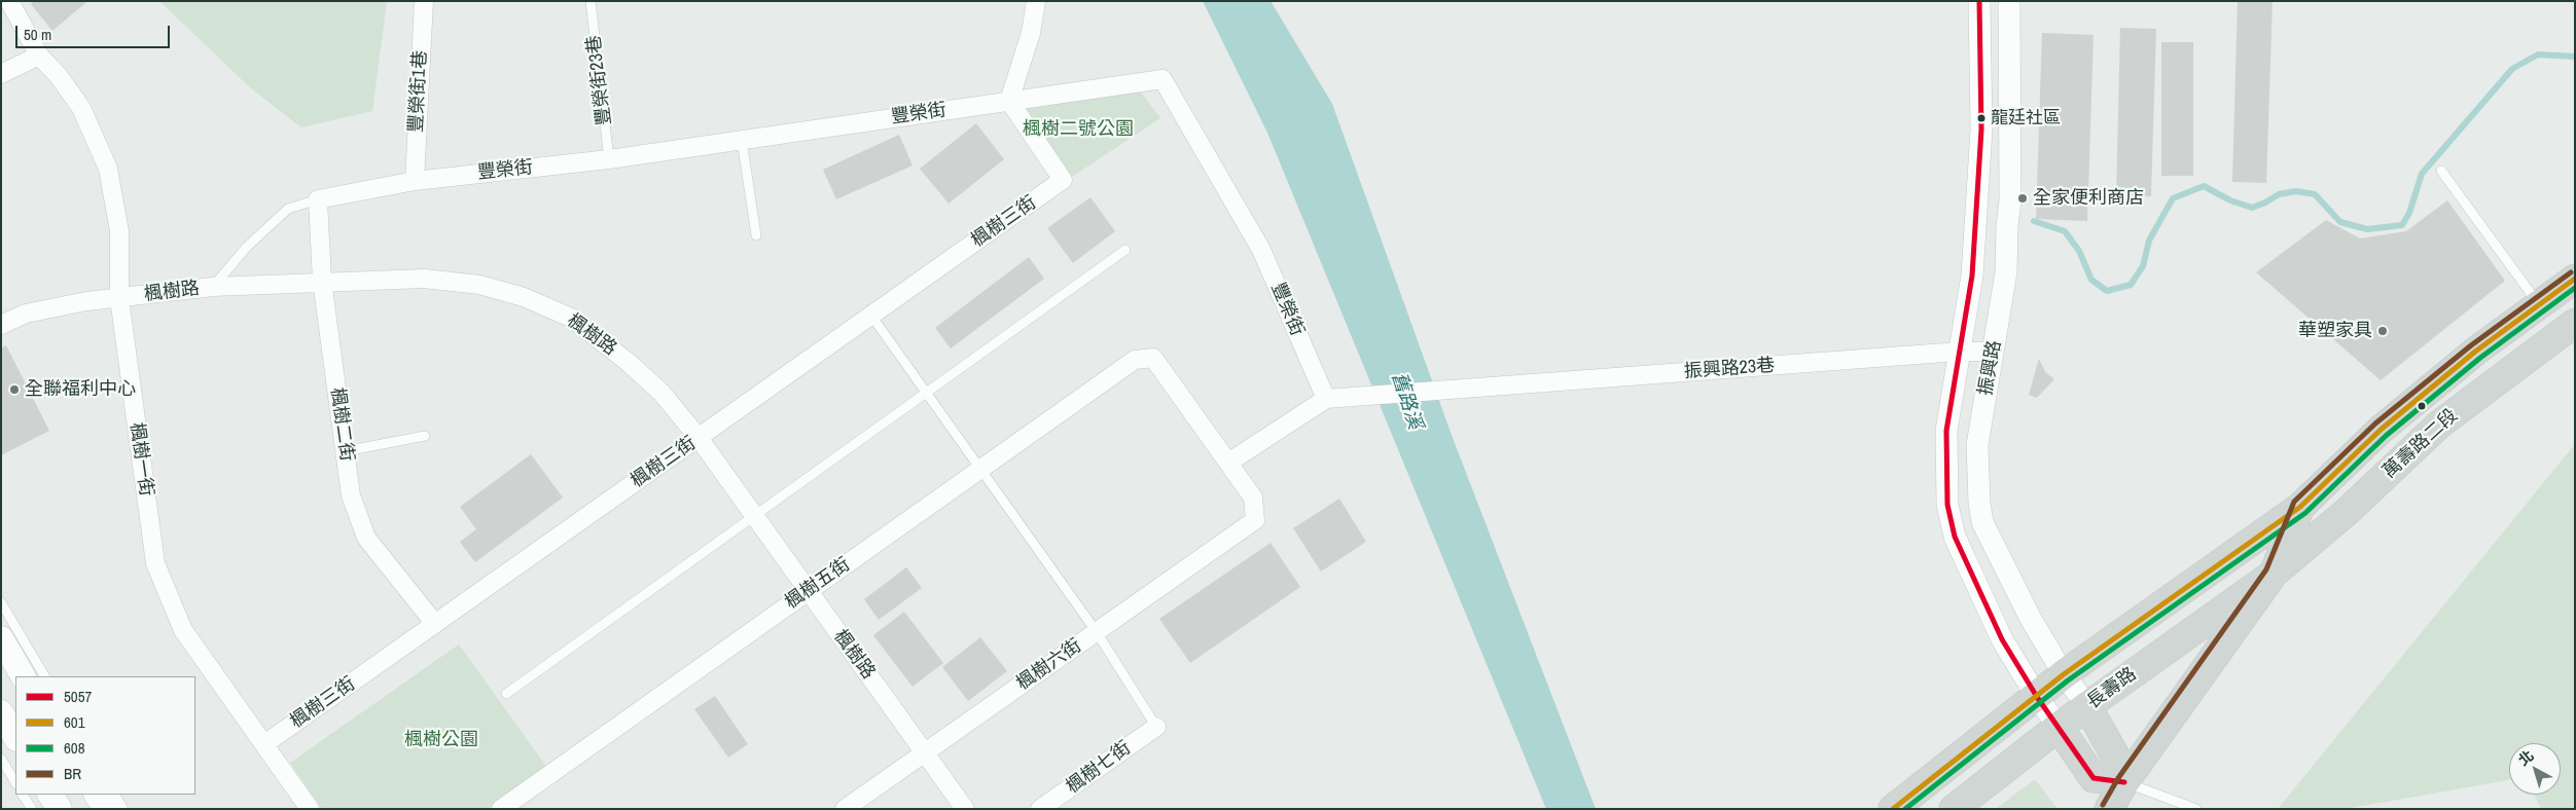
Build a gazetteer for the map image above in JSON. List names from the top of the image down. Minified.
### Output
{"streets":{"main road":["萬壽路二段","長壽路"],"street":["豐榮街1巷","豐榮街","楓樹三街","楓樹路","振興路","振興路23巷","楓樹二街","楓樹一街","楓樹五街","楓樹六街","楓樹七街"],"lane":["豐榮街23巷"]},"crossings":[["豐榮街23巷","豐榮街"],["豐榮街1巷","豐榮街"],["豐榮街","楓樹三街"],["豐榮街","振興路23巷"],["豐榮街","楓樹二街"],["楓樹三街","楓樹路"],["楓樹三街","楓樹二街"],["楓樹三街","楓樹一街"],["楓樹路","楓樹二街"],["楓樹路","楓樹一街"],["楓樹路","楓樹五街"],["楓樹路","楓樹六街"],["振興路","振興路23巷"],["振興路","長壽路"],["萬壽路二段","長壽路"],["楓樹五街","楓樹六街"]],"water":["舊路溪"],"parks":["楓樹二號公園","楓樹公園"],"places":["龍廷社區","全家便利商店","華塑家具","全聯福利中心"],"lines":["transit line 5057","transit line BR","transit line 601","transit line 608"],"legend":["5057","601","608","BR"],"scale_bar":"50 m","north":"top left"}
